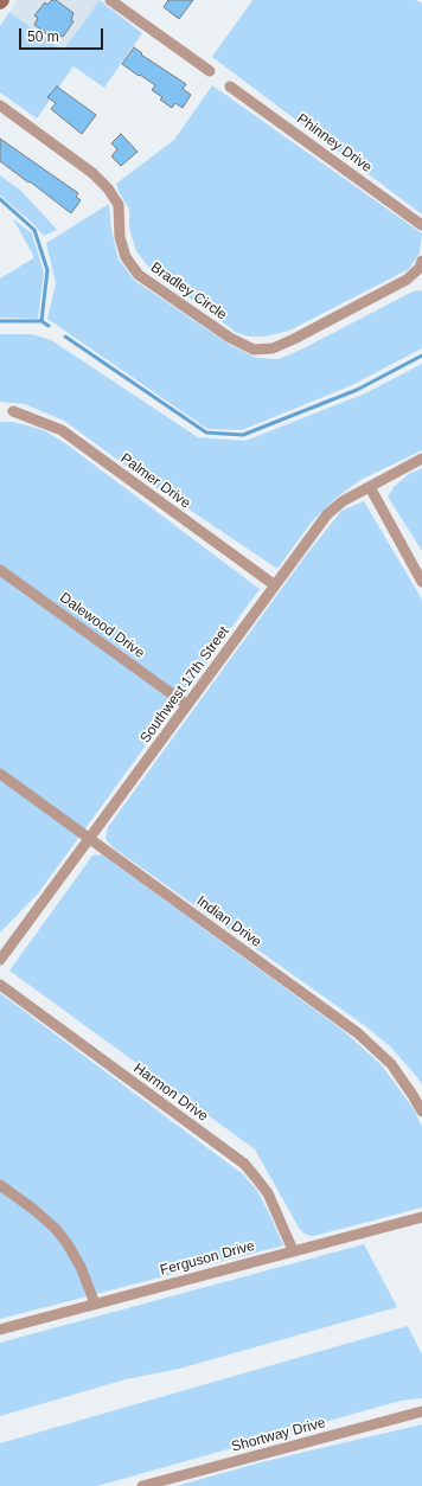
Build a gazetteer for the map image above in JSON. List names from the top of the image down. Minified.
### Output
{"streets":{"street":["Phinney Drive","Bradley Circle","Palmer Drive","Dalewood Drive","Southwest 17th Street","Indian Drive","Harmon Drive","Ferguson Drive","Shortway Drive"]},"crossings":[["Palmer Drive","Southwest 17th Street"],["Dalewood Drive","Southwest 17th Street"],["Southwest 17th Street","Indian Drive"],["Harmon Drive","Ferguson Drive"]],"scale_bar":"50 m"}
